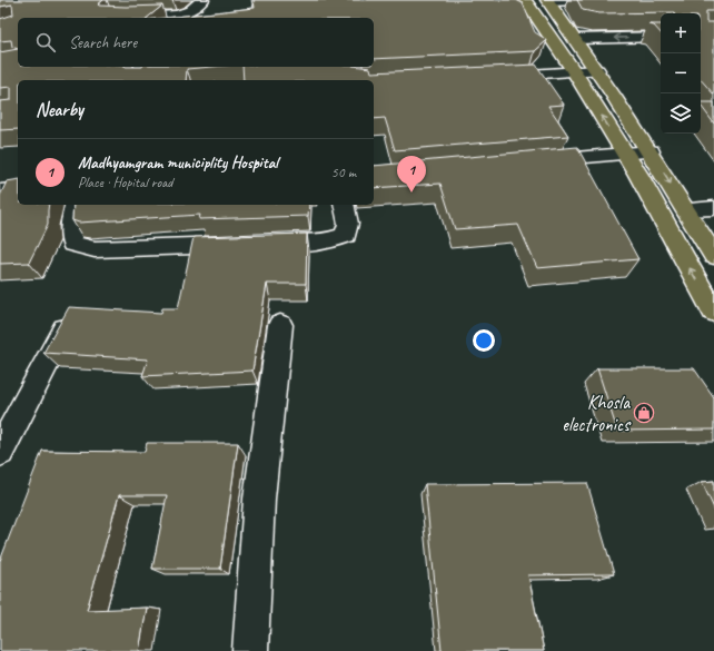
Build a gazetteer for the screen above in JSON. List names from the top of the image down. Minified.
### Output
{"places":{"shop":["Khosla electronics"]},"page":{"map_buttons":["+","−"],"search":"Search here","heading":"Nearby","list":[{"mark":"1","name":"Madhyamgram municiplity Hospital","note":"Place · Hopital road","value":"50 m"}],"pins":"1"}}
